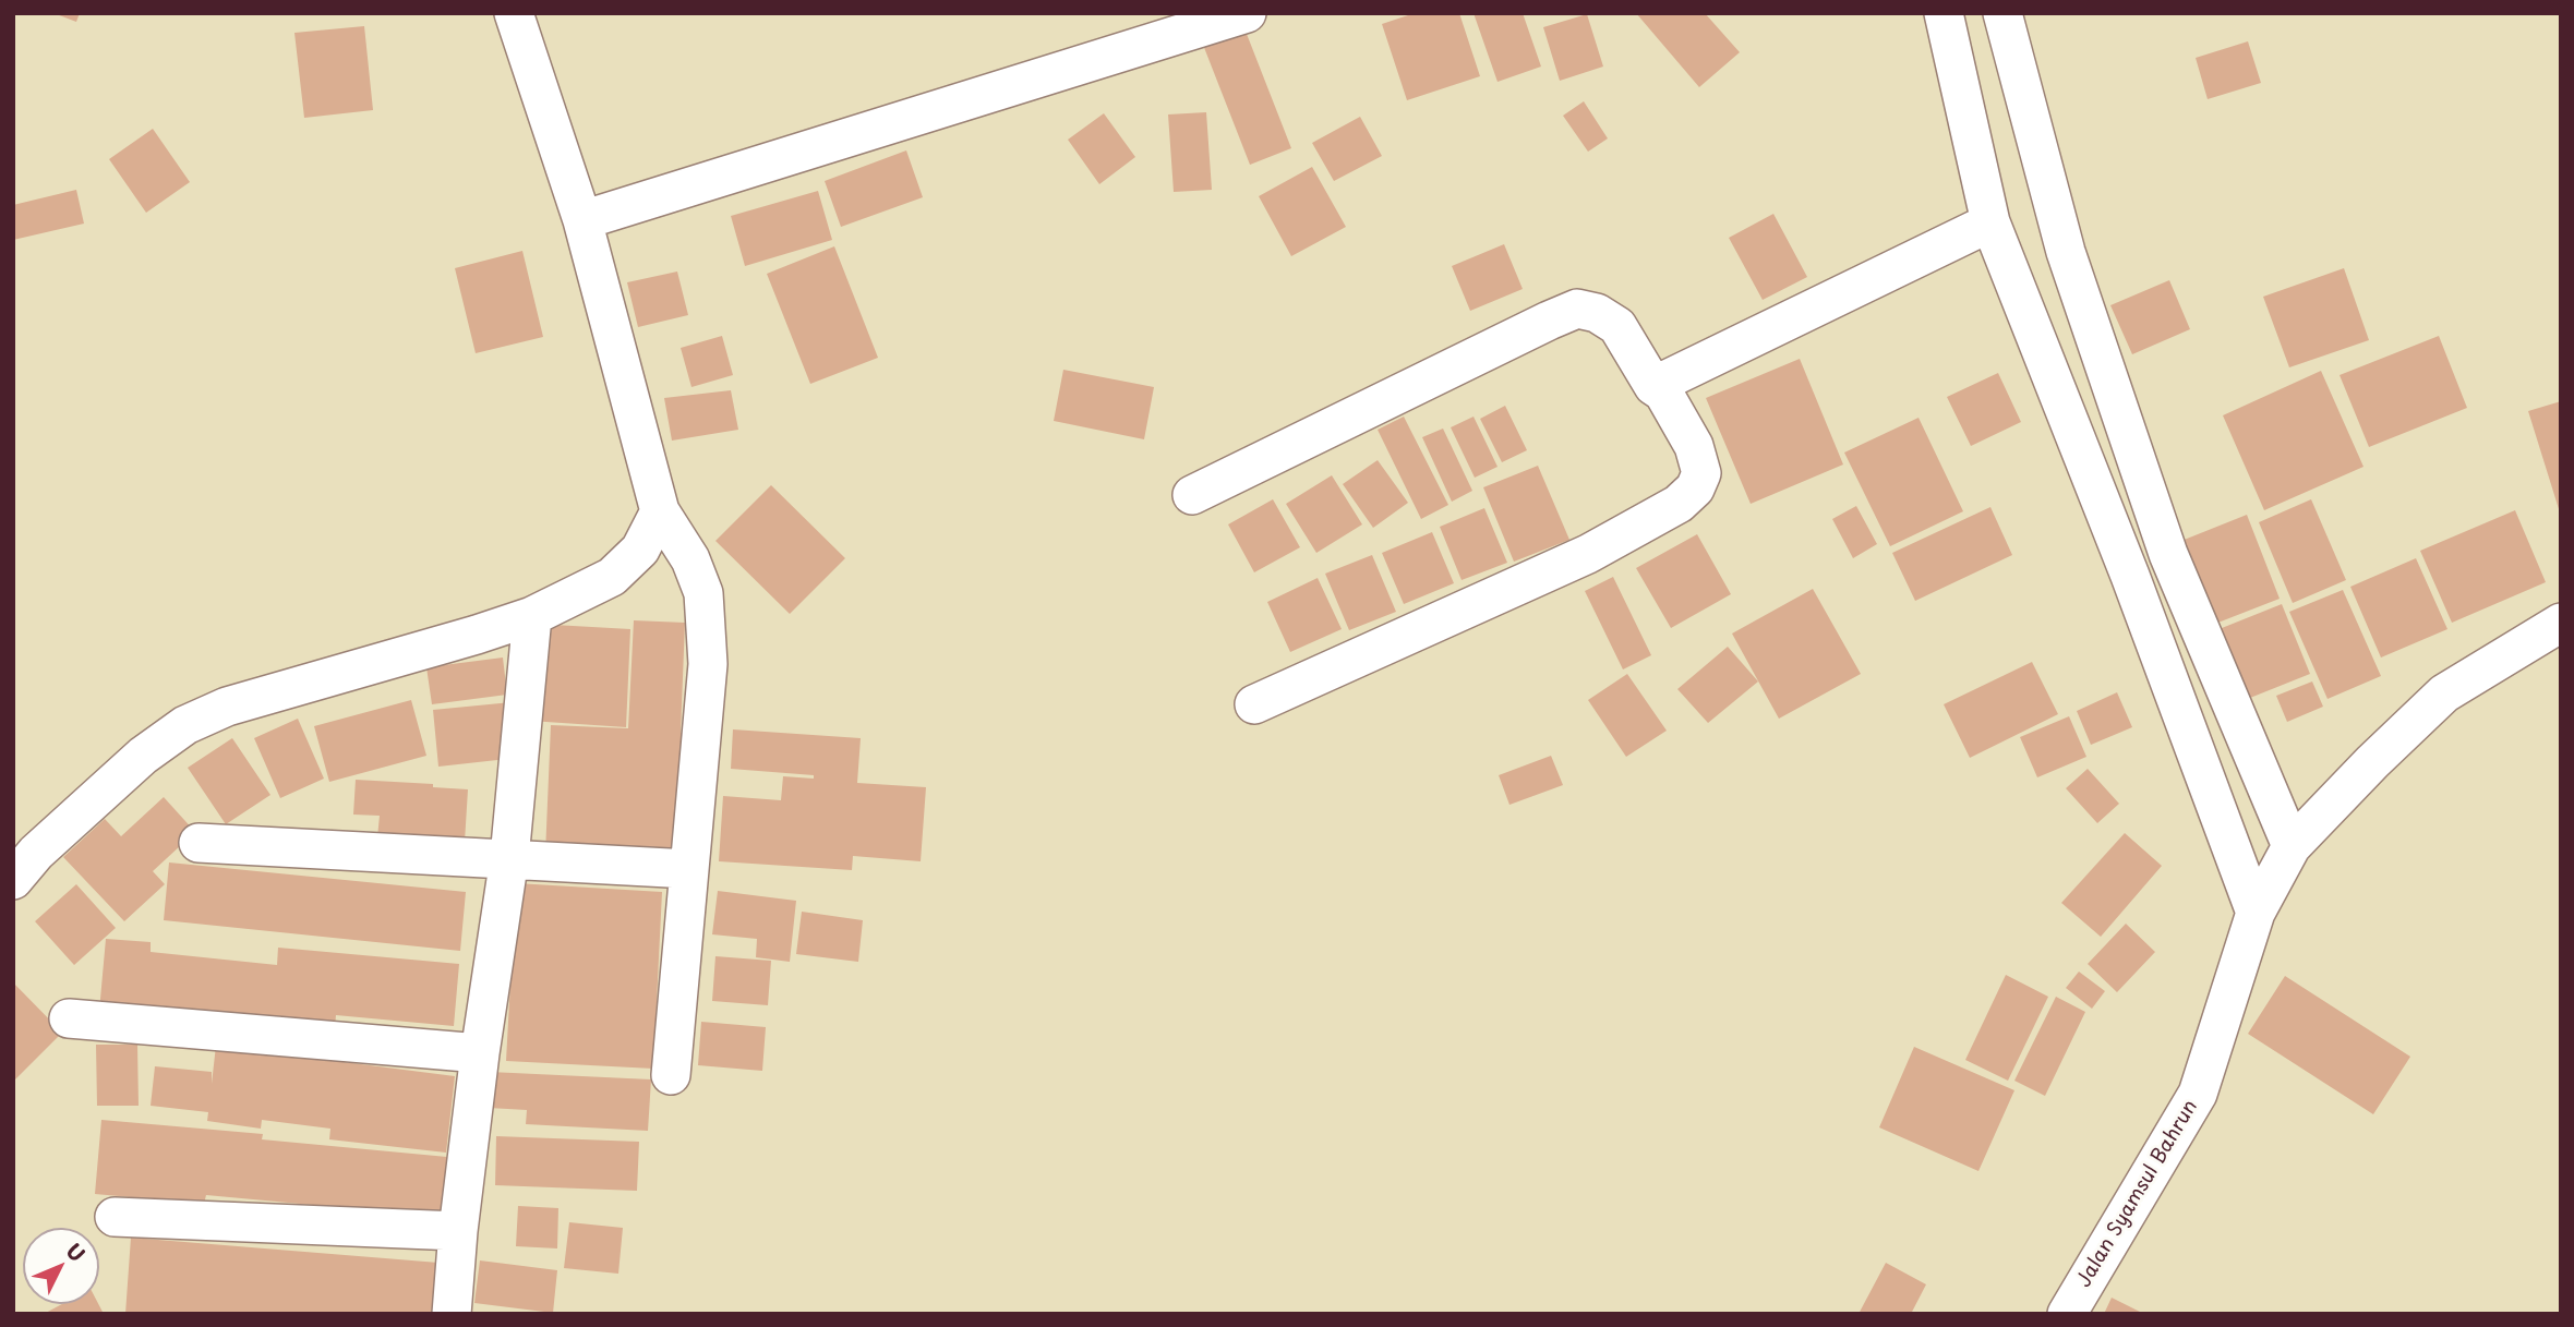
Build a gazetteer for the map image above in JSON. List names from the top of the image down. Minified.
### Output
{"streets":{"street":["Jalan Syamsul Bahrun"]},"north":"top right"}
